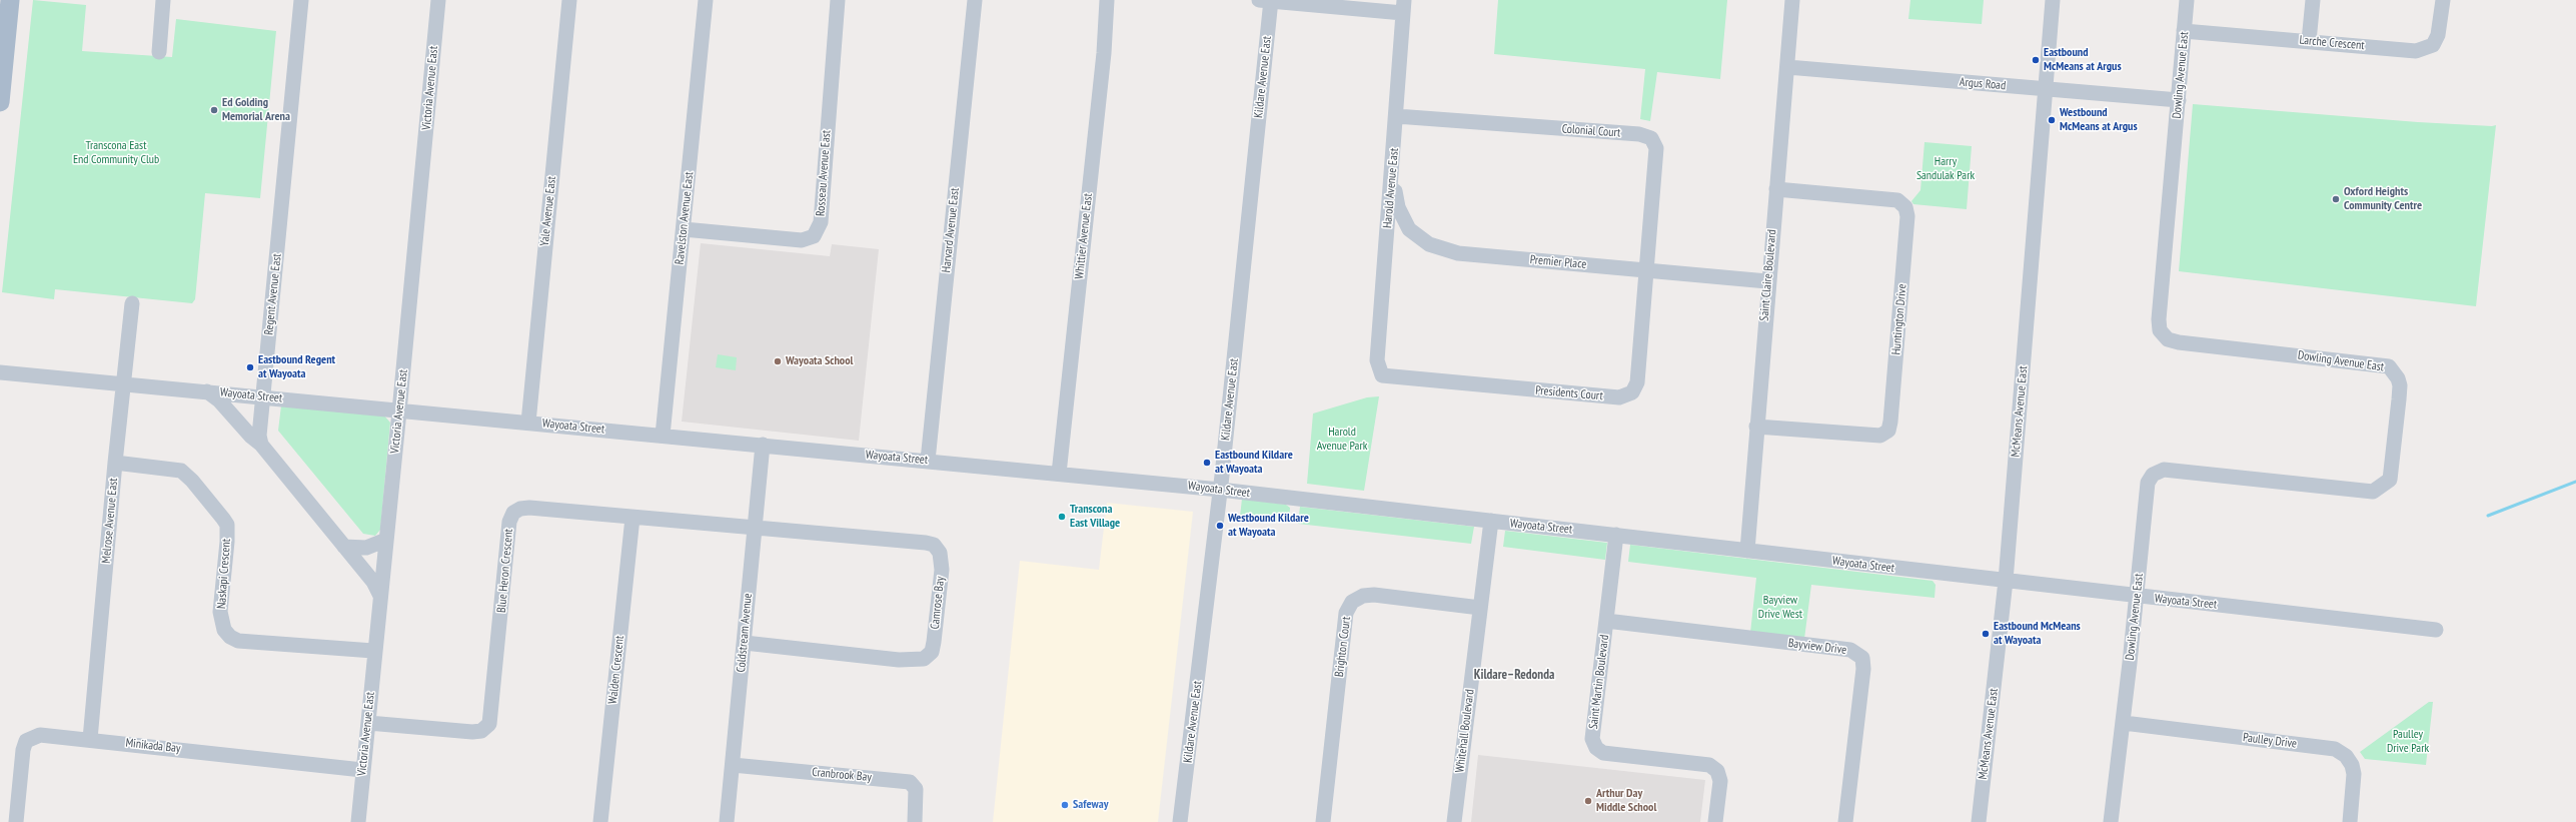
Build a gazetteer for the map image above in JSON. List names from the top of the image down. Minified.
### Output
{"streets":{"street":["Larche Crescent","Dowling Avenue East","Kildare Avenue East","Argus Road","Victoria Avenue East","Colonial Court","Rosseau Avenue East","Harold Avenue East","Yale Avenue East","Ravelston Avenue East","Harvard Avenue East","Whittier Avenue East","Premier Place","Saint Claire Boulevard","Regent Avenue East","Huntington Drive","Presidents Court","Wayoata Street","McMeans Avenue East","Melrose Avenue East","Blue Heron Crescent","Naskapi Crescent","Camrose Bay","Coldstream Avenue","Brighton Court","Bayview Drive","Walden Crescent","Saint Martin Boulevard","Whitehall Boulevard","Paulley Drive","Minikada Bay","Cranbrook Bay"]},"crossings":[["Larche Crescent","Dowling Avenue East"],["Dowling Avenue East","Argus Road"],["Dowling Avenue East","Wayoata Street"],["Dowling Avenue East","Paulley Drive"],["Kildare Avenue East","Wayoata Street"],["Argus Road","Saint Claire Boulevard"],["Argus Road","McMeans Avenue East"],["Victoria Avenue East","Wayoata Street"],["Victoria Avenue East","Blue Heron Crescent"],["Victoria Avenue East","Naskapi Crescent"],["Victoria Avenue East","Minikada Bay"],["Colonial Court","Harold Avenue East"],["Colonial Court","Premier Place"],["Colonial Court","Presidents Court"],["Rosseau Avenue East","Ravelston Avenue East"],["Harold Avenue East","Premier Place"],["Harold Avenue East","Presidents Court"],["Yale Avenue East","Wayoata Street"],["Ravelston Avenue East","Wayoata Street"],["Harvard Avenue East","Wayoata Street"],["Whittier Avenue East","Wayoata Street"],["Premier Place","Saint Claire Boulevard"],["Premier Place","Presidents Court"],["Saint Claire Boulevard","Huntington Drive"],["Saint Claire Boulevard","Wayoata Street"],["Regent Avenue East","Wayoata Street"],["Wayoata Street","McMeans Avenue East"],["Wayoata Street","Melrose Avenue East"],["Wayoata Street","Coldstream Avenue"],["Wayoata Street","Saint Martin Boulevard"],["Wayoata Street","Whitehall Boulevard"],["Melrose Avenue East","Naskapi Crescent"],["Melrose Avenue East","Minikada Bay"],["Blue Heron Crescent","Camrose Bay"],["Blue Heron Crescent","Coldstream Avenue"],["Blue Heron Crescent","Walden Crescent"],["Camrose Bay","Coldstream Avenue"],["Coldstream Avenue","Cranbrook Bay"],["Brighton Court","Whitehall Boulevard"],["Bayview Drive","Saint Martin Boulevard"]],"districts":["Kildare–Redonda"],"parks":["Transcona East End Community Club","Harry Sandulak Park","Harold Avenue Park","Bayview Drive West","Paulley Drive Park"],"places":["Eastbound McMeans at Argus","Ed Golding Memorial Arena","Westbound McMeans at Argus","Oxford Heights Community Centre","Wayoata School","Eastbound Regent at Wayoata","Eastbound Kildare at Wayoata","Transcona East Village","Westbound Kildare at Wayoata","Eastbound McMeans at Wayoata","Arthur Day Middle School","Safeway"]}
